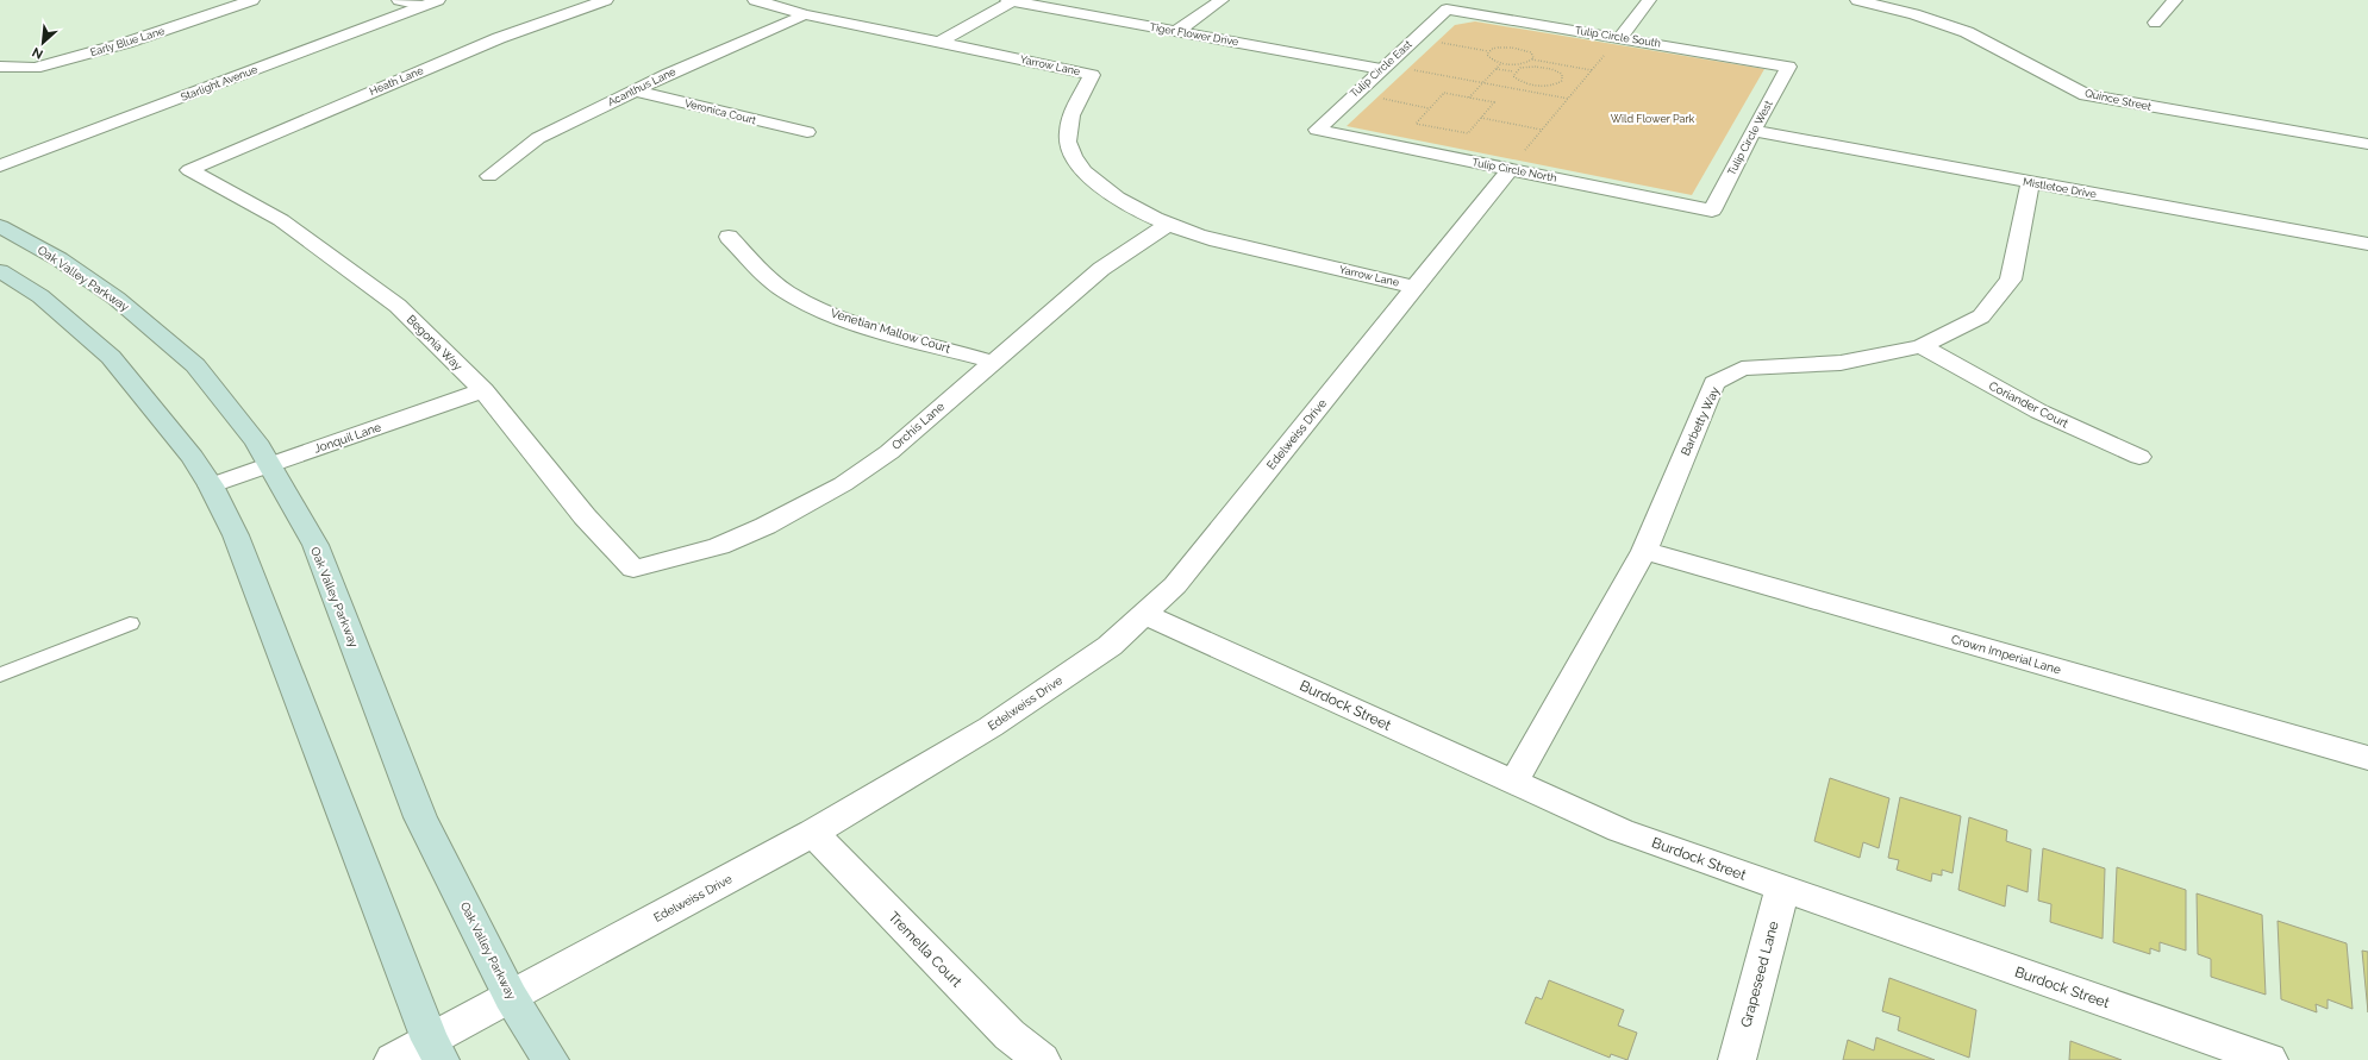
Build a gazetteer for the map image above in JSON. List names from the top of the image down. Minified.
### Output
{"streets":{"main road":["Oak Valley Parkway"],"street":["Tiger Flower Drive","Tulip Circle South","Early Blue Lane","Yarrow Lane","Tulip Circle East","Heath Lane","Starlight Avenue","Acanthus Lane","Quince Street","Veronica Court","Tulip Circle West","Tulip Circle North","Mistletoe Drive","Venetian Mallow Court","Begonia Way","Coriander Court","Barbetty Way","Orchis Lane","Edelweiss Drive","Jonquil Lane","Crown Imperial Lane","Burdock Street","Tremella Court","Grapeseed Lane"]},"crossings":[["Tiger Flower Drive","Tulip Circle East"],["Tulip Circle South","Tulip Circle East"],["Tulip Circle South","Tulip Circle West"],["Yarrow Lane","Acanthus Lane"],["Yarrow Lane","Orchis Lane"],["Yarrow Lane","Edelweiss Drive"],["Tulip Circle East","Tulip Circle North"],["Heath Lane","Begonia Way"],["Acanthus Lane","Veronica Court"],["Tulip Circle West","Tulip Circle North"],["Tulip Circle West","Mistletoe Drive"],["Tulip Circle North","Edelweiss Drive"],["Mistletoe Drive","Barbetty Way"],["Oak Valley Parkway","Edelweiss Drive"],["Oak Valley Parkway","Jonquil Lane"],["Venetian Mallow Court","Orchis Lane"],["Begonia Way","Orchis Lane"],["Begonia Way","Jonquil Lane"],["Coriander Court","Barbetty Way"],["Barbetty Way","Crown Imperial Lane"],["Barbetty Way","Burdock Street"],["Edelweiss Drive","Burdock Street"],["Edelweiss Drive","Tremella Court"],["Burdock Street","Grapeseed Lane"]],"parks":["Wild Flower Park"],"north":"bottom left"}
